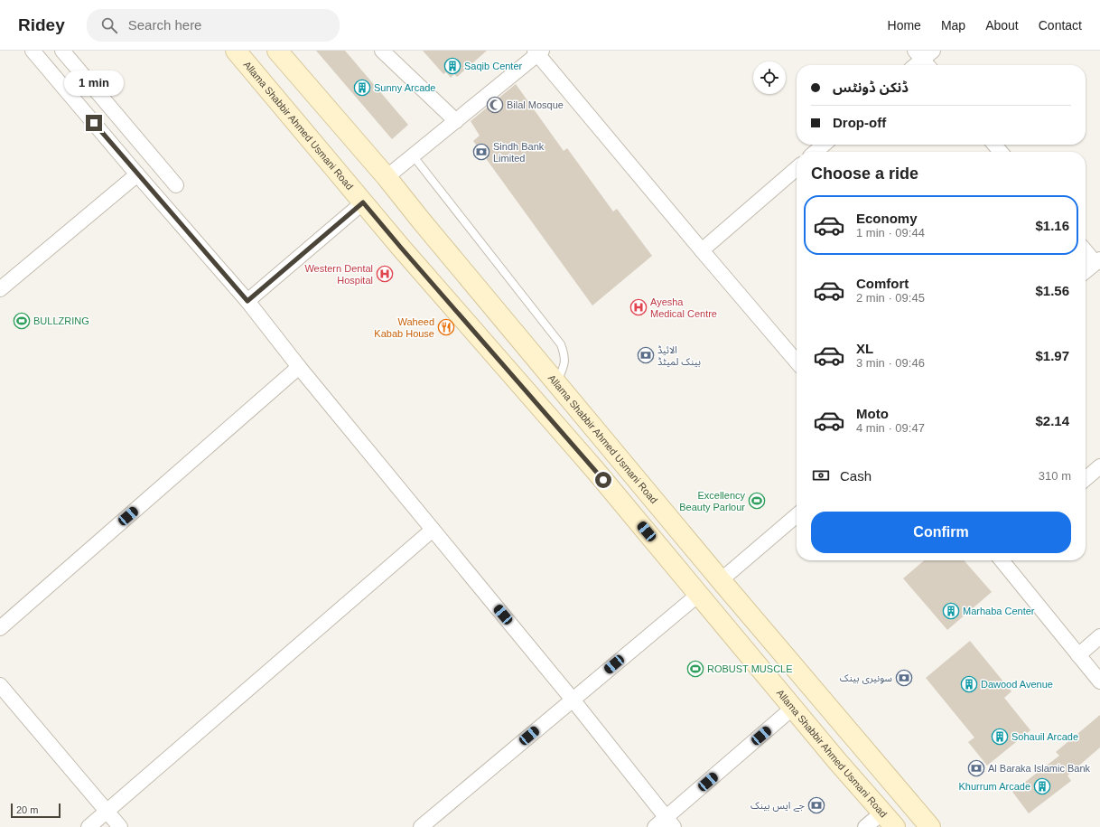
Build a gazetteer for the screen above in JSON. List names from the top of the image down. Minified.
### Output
{"streets":{"main road":["Allama Shabbir Ahmed Usmani Road"]},"places":{"building":["Saqib Center","Sunny Arcade","Marhaba Center","Dawood Avenue","Sohauil Arcade","Khurrum Arcade"],"mosque":["Bilal Mosque"],"bank":["Sindh Bank Limited","الائیڈ بینک لمیٹڈ","سونیری بینک","Al Baraka Islamic Bank","جے ایس بینک"],"hospital":["Western Dental Hospital","Ayesha Medical Centre"],"sports":["BULLZRING","Excellency Beauty Parlour","ROBUST MUSCLE"],"restaurant":["Waheed Kabab House"]},"scale_bar":"20 m","page":{"header":"Ridey","search":"Search here","nav":["Home","Map","About","Contact"],"banner":["ڈنکن ڈونٹس","Drop-off"],"bubble":"1 min","heading":"Choose a ride","list":[{"name":"Economy","note":"1 min · 09:44","value":"$1.16"},{"name":"Comfort","note":"2 min · 09:45","value":"$1.56"},{"name":"XL","note":"3 min · 09:46","value":"$1.97"},{"name":"Moto","note":"4 min · 09:47","value":"$2.14"}],"pay":["Cash","310 m"],"buttons":"Confirm","scale":"20 m"}}
